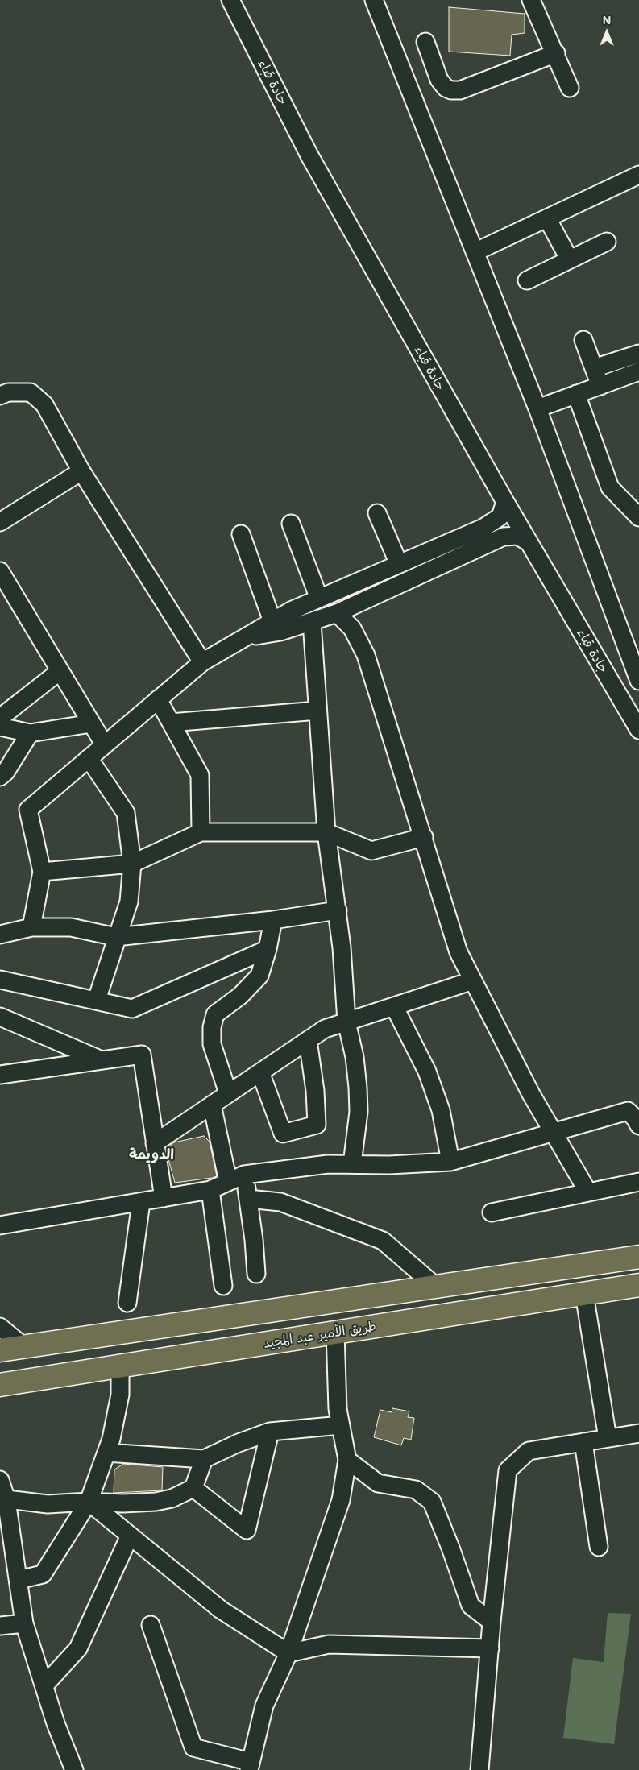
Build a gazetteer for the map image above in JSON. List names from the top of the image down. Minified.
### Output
{"streets":{"main road":["طريق الأمير عبد المجيد"],"street":["جادة قباء"]},"districts":["الدويمة"],"north":"top"}
